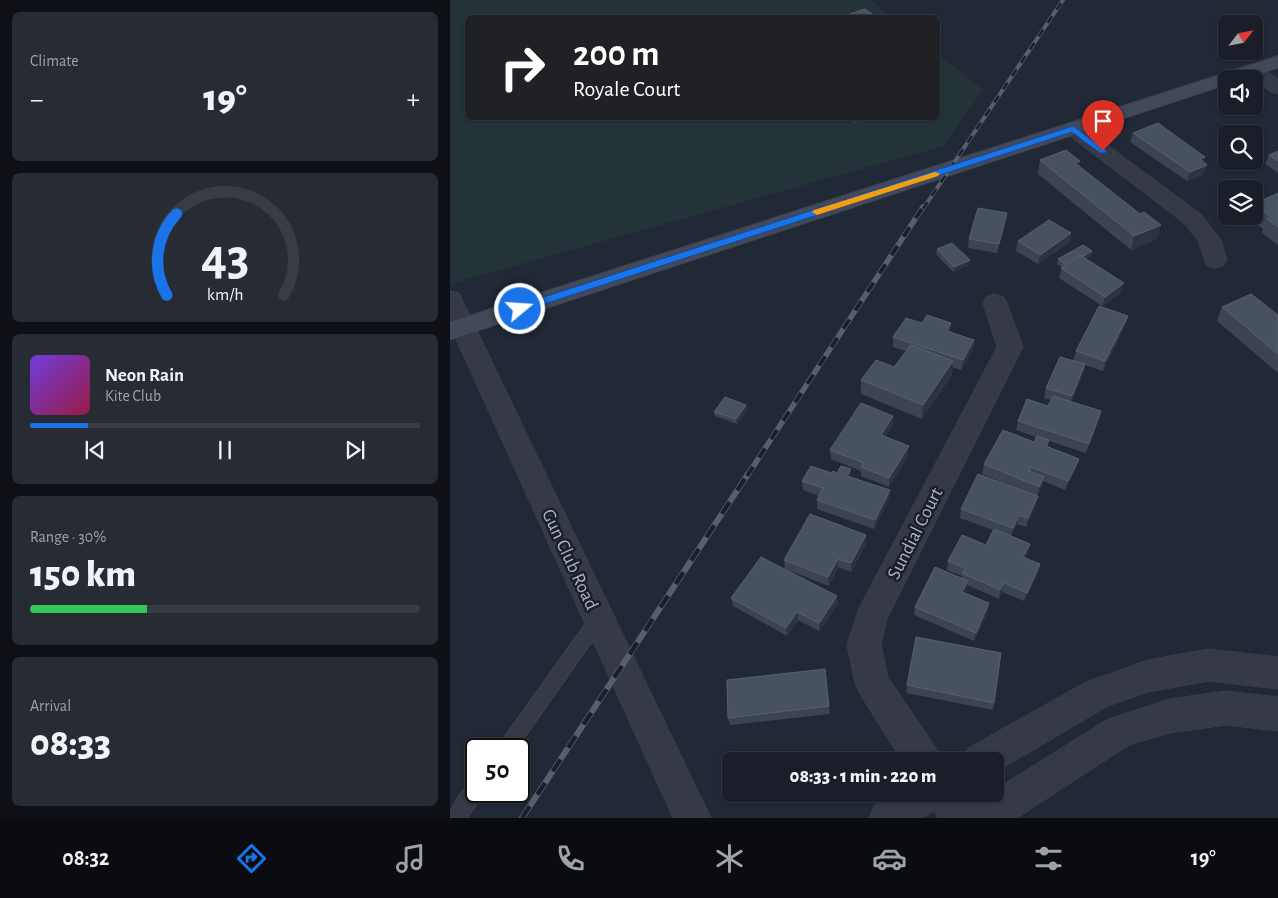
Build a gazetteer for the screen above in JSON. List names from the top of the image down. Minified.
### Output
{"streets":{"street":["Sundial Court","Gun Club Road"]},"north":"top right","page":{"tile":["Climate",["Range · 30%","150 km"],["Arrival","08:33"]],"turn":["200 m","Royale Court"],"heat":["−","19°","+"],"song":["Neon Rain","Kite Club"],"limit":"50","trip":"08:33 · 1 min · 220 m","tabs":["08:32","19°"],"gauge":["43","km/h"]}}
